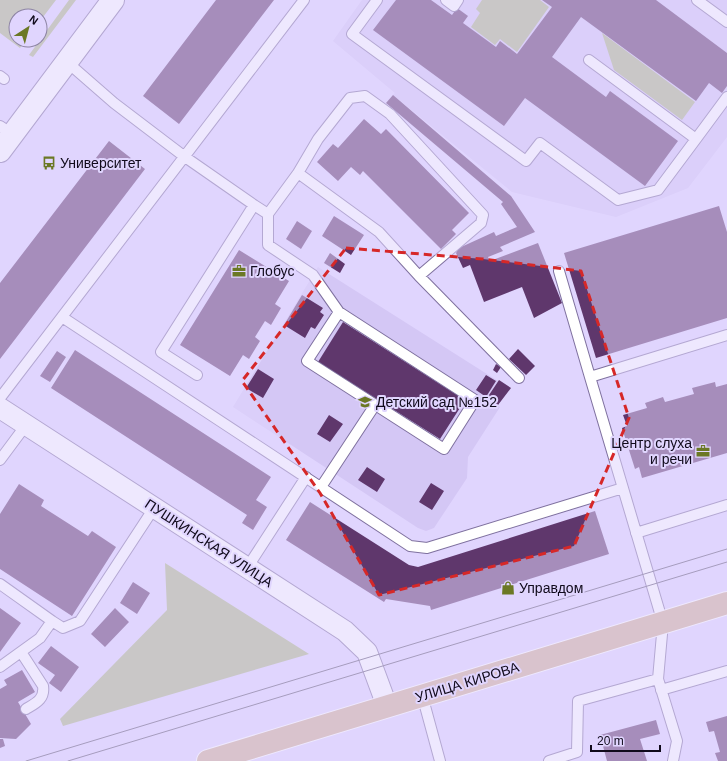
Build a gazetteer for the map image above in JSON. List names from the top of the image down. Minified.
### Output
{"streets":{"main road":["УЛИЦА КИРОВА"],"street":["ПУШКИНСКАЯ УЛИЦА"]},"crossings":[["ПУШКИНСКАЯ УЛИЦА","УЛИЦА КИРОВА"]],"places":{"bus stop":["Университет"],"office":["Глобус","Центр слуха и речи"],"school or university":["Детский сад №152"],"shop":["Управдом"]},"scale_bar":"20 m","north":"top right"}
